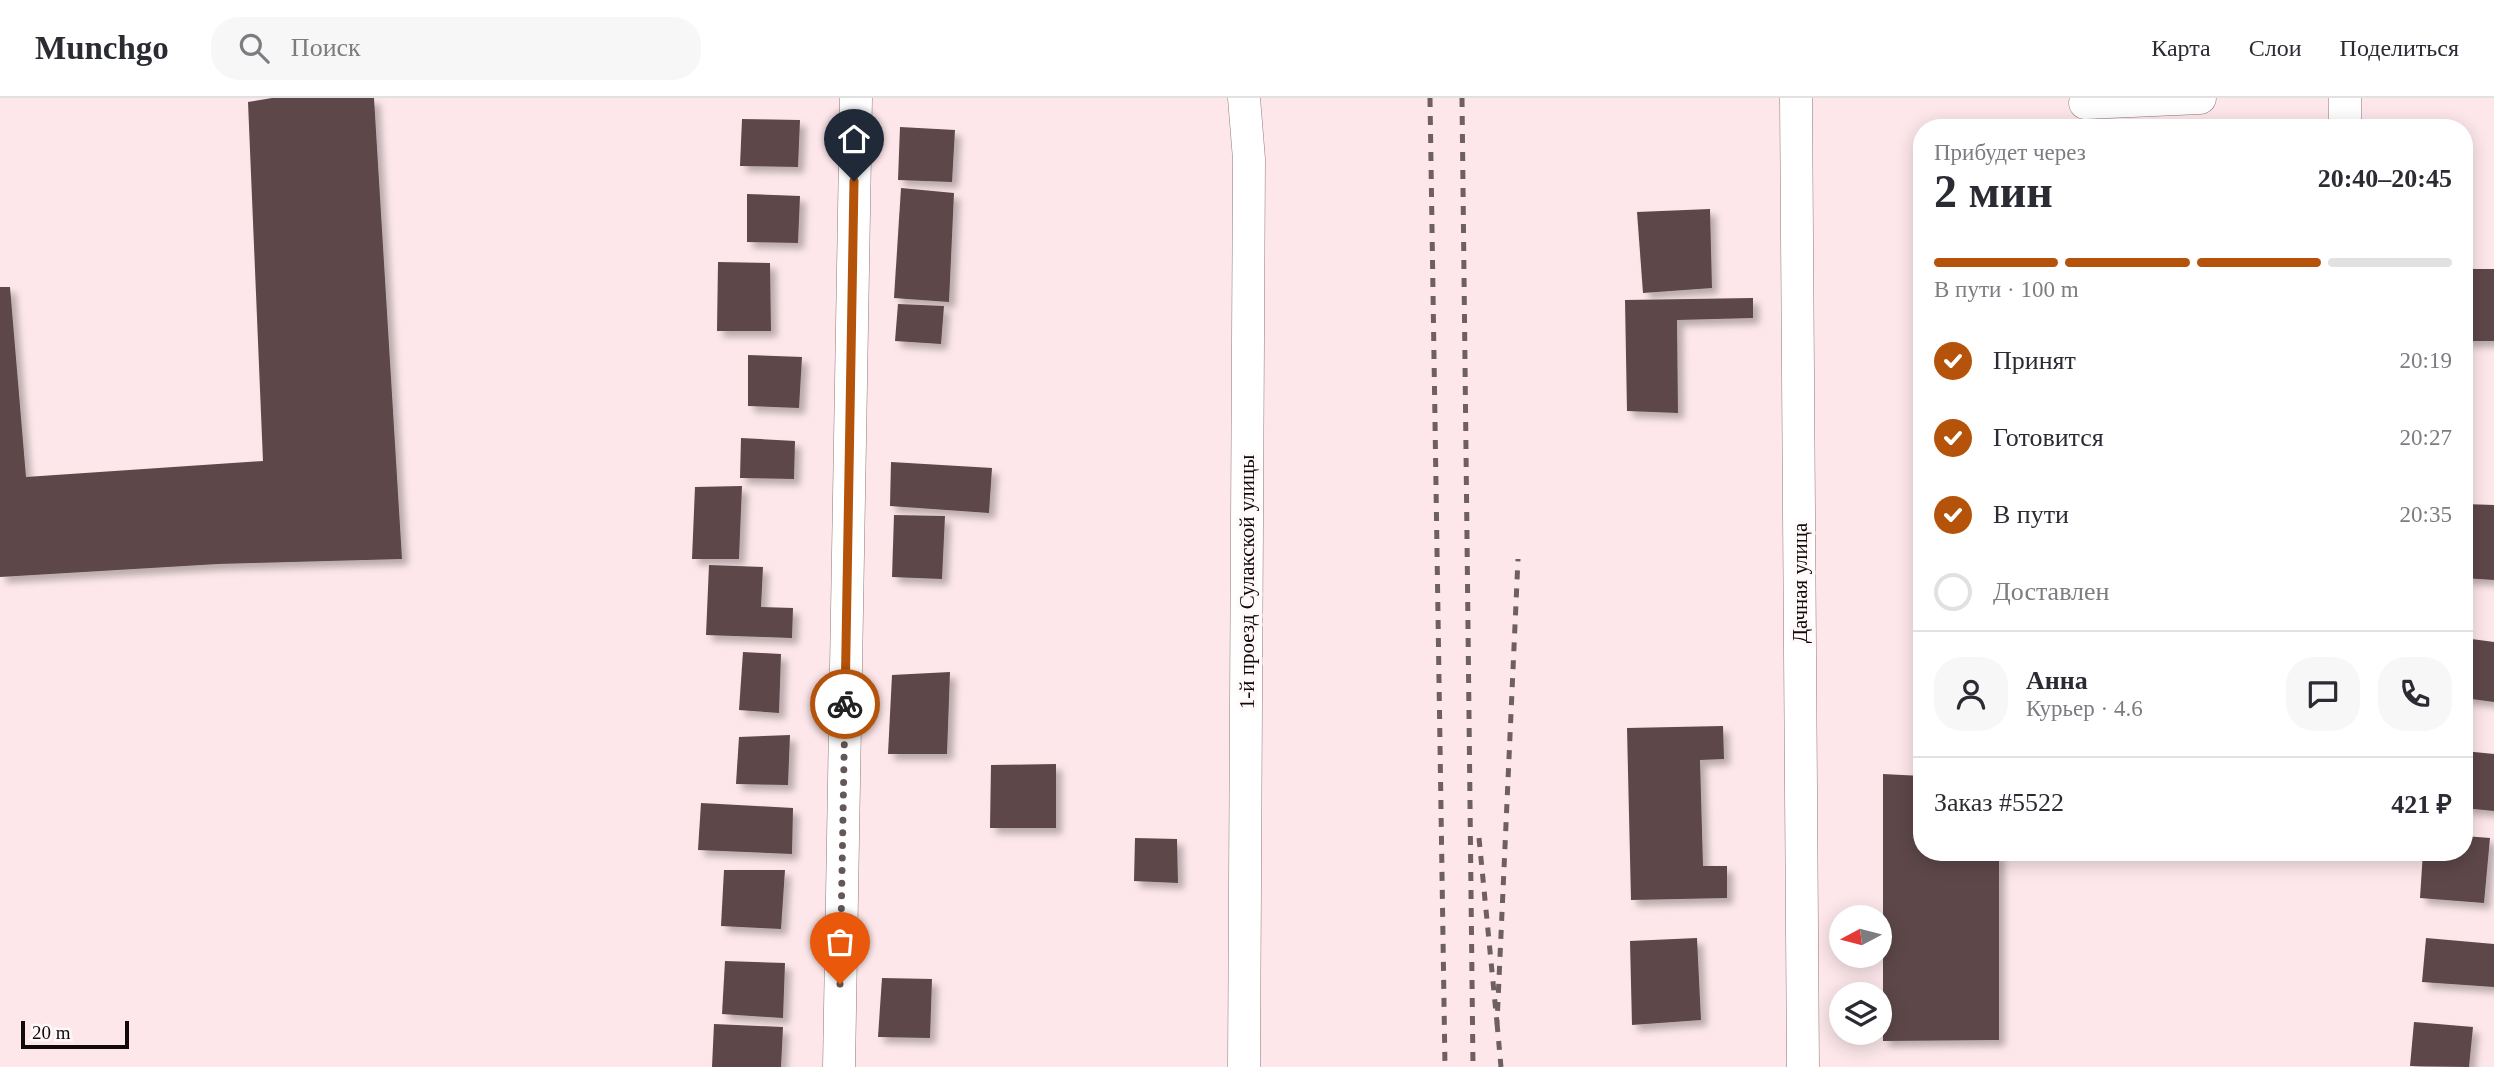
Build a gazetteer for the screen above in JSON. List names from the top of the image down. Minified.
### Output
{"streets":{"street":["1-й проезд Сулакской улицы","Дачная улица"]},"scale_bar":"20 m","north":"left","page":{"header":"Munchgo","search":"Поиск","nav":["Карта","Слои","Поделиться"],"heading":["2 мин","Прибудет через","20:40–20:45"],"panel":["Анна","Курьер · 4.6","Заказ #5522","421 ₽"],"bar":"В пути · 100 m","list":[["Принят","20:19"],["Готовится","20:27"],["В пути","20:35"],"Доставлен"],"scale":"20 m"}}
